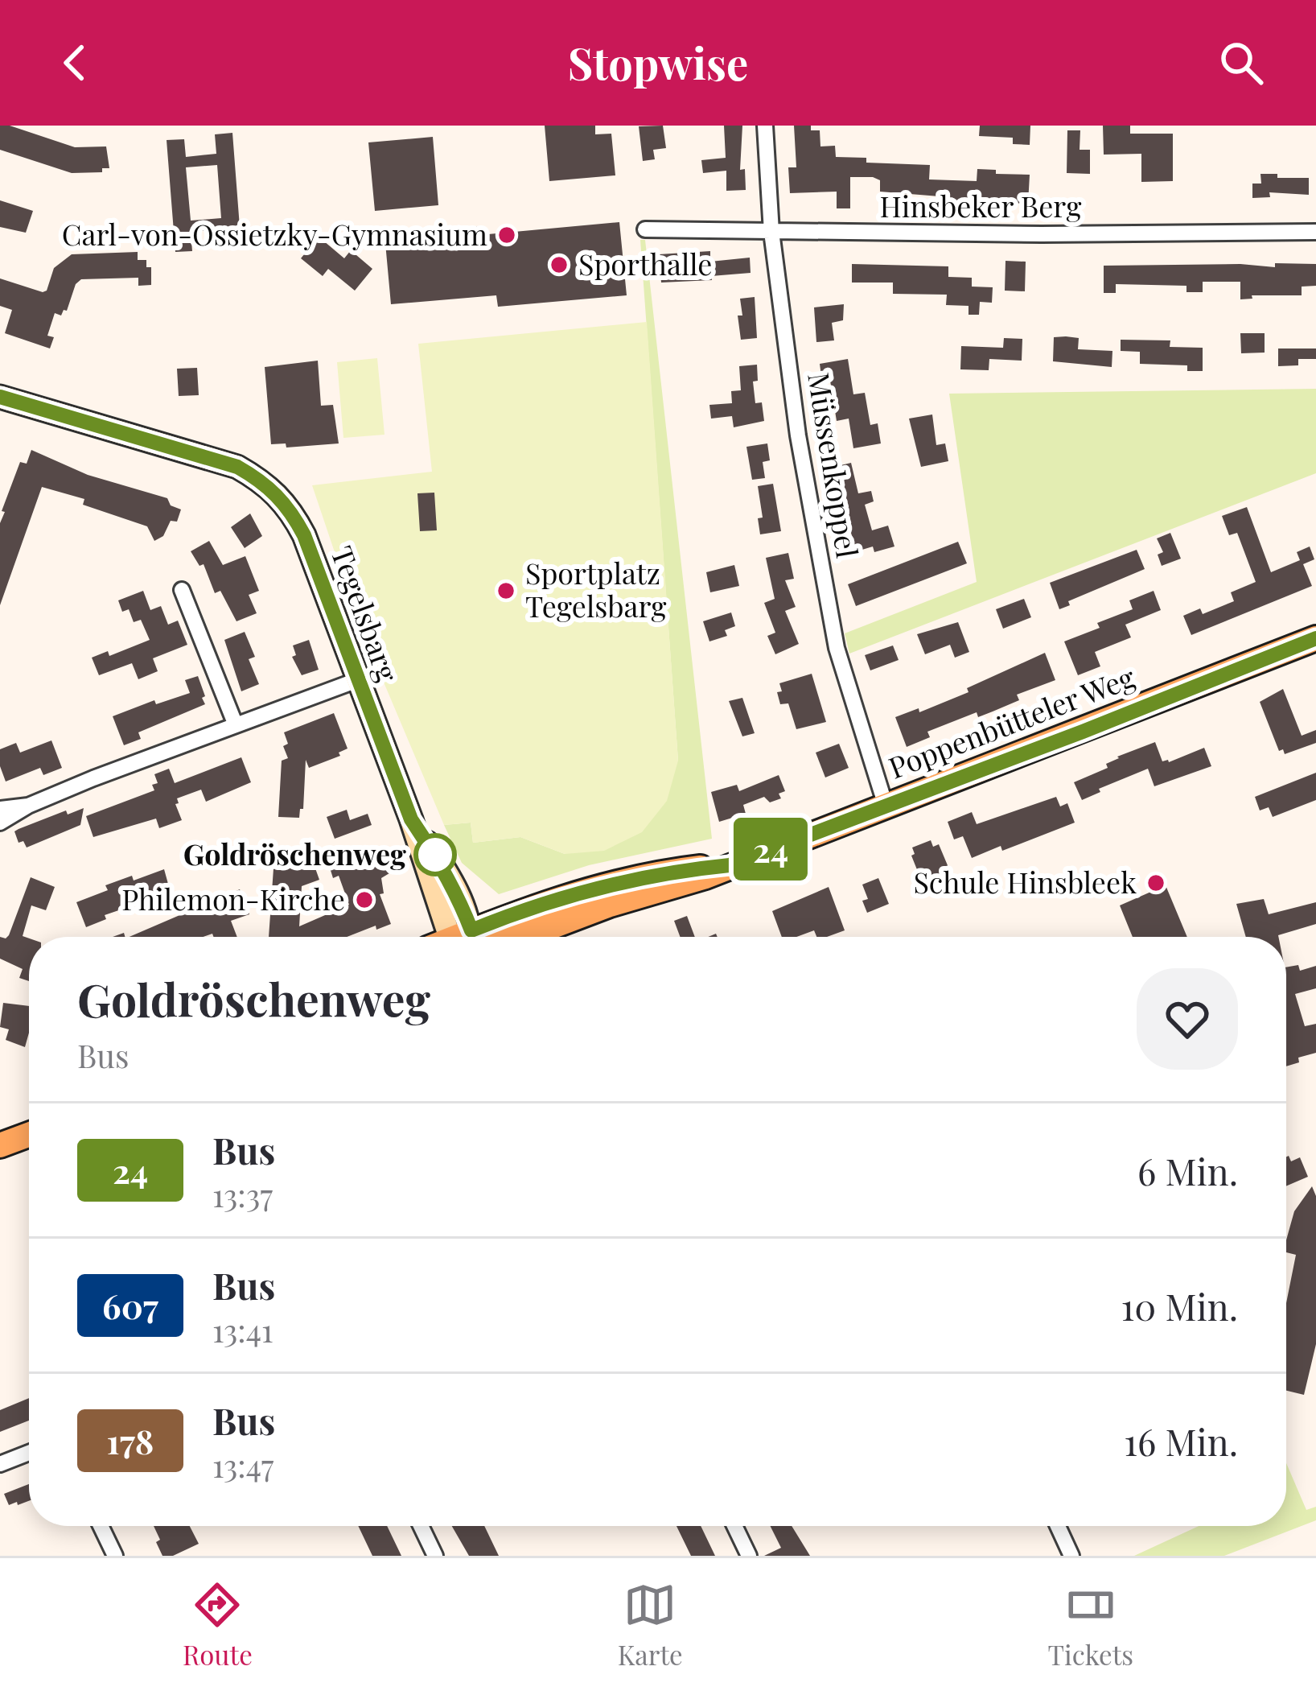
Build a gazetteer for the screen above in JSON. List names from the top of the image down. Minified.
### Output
{"streets":{"main road":["Poppenbütteler Weg"],"street":["Hinsbeker Berg","Müssenkoppel","Tegelsbarg"]},"crossings":[["Hinsbeker Berg","Müssenkoppel"],["Müssenkoppel","Poppenbütteler Weg"]],"places":["Carl-von-Ossietzky-Gymnasium","Sporthalle","Sportplatz Tegelsbarg","Goldröschenweg","Schule Hinsbleek","Philemon-Kirche"],"lines":["bus line 24"],"page":{"header":"Stopwise","on_map":"24","heading":["Goldröschenweg","Bus"],"list":[{"mark":"24","name":"Bus","note":"13:37","value":"6 Min."},{"mark":"607","name":"Bus","note":"13:41","value":"10 Min."},{"mark":"178","name":"Bus","note":"13:47","value":"16 Min."}],"tabs":["Route","Karte","Tickets"]}}
